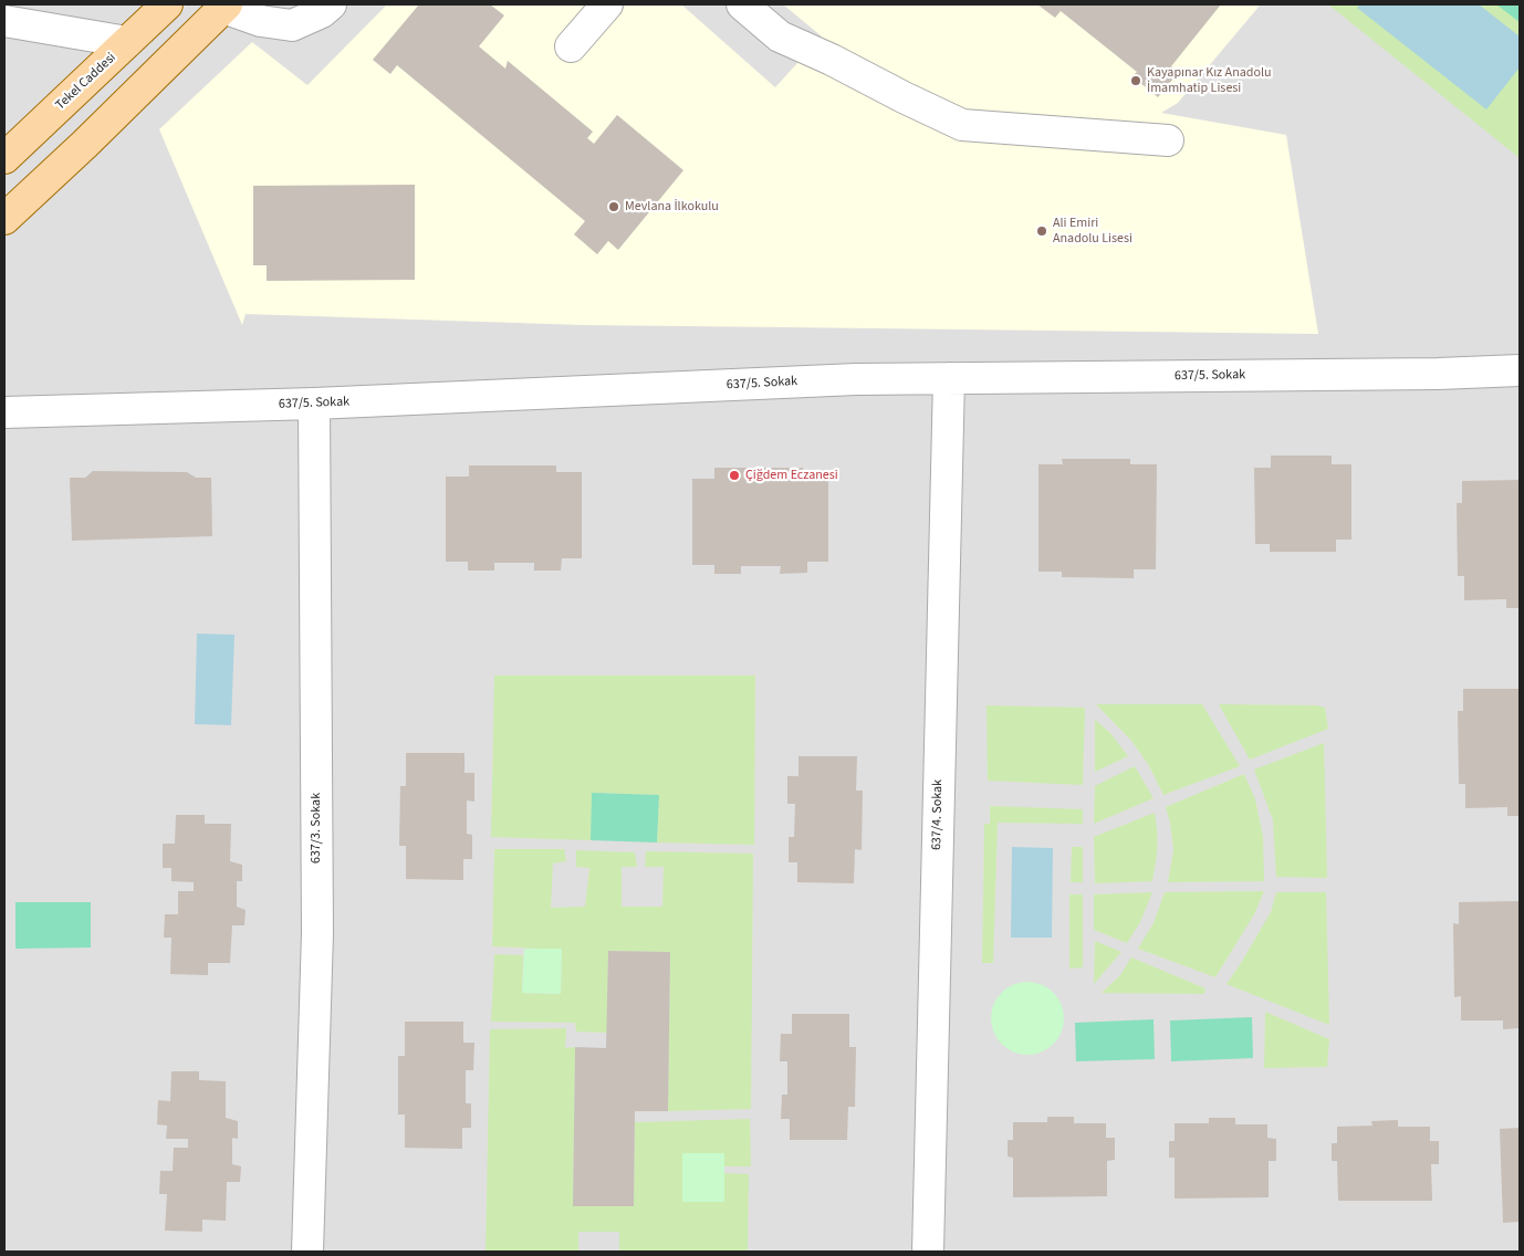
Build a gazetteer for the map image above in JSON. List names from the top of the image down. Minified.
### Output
{"streets":{"main road":["Tekel Caddesi"],"street":["637/5. Sokak","637/4. Sokak","637/3. Sokak"]},"crossings":[["637/5. Sokak","637/4. Sokak"],["637/5. Sokak","637/3. Sokak"]],"places":["Kayapınar Kız Anadolu İmamhatip Lisesi","Mevlana İlkokulu","Ali Emiri Anadolu Lisesi","Çiğdem Eczanesi"]}
